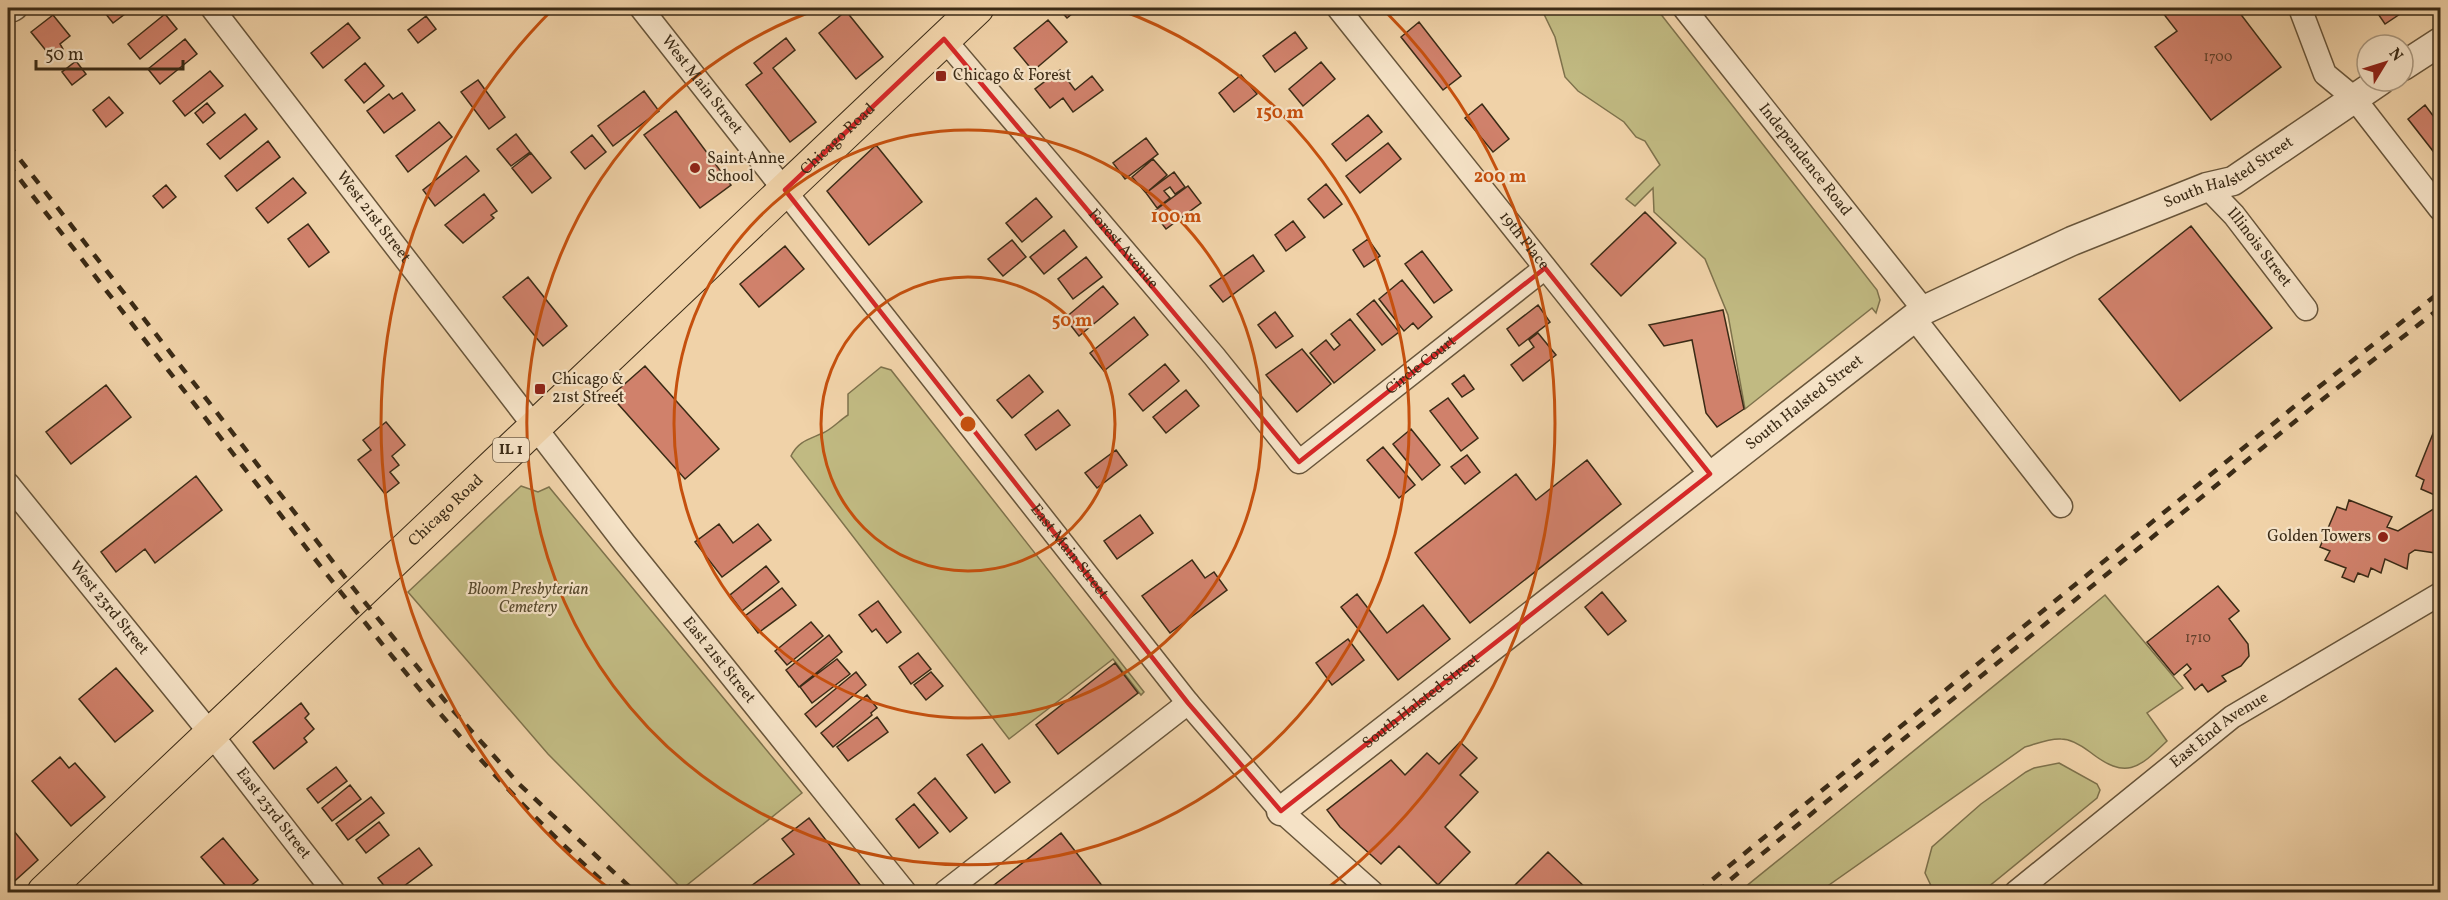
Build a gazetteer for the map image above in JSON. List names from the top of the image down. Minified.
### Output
{"streets":{"main road":["Chicago Road","IL 1"],"street":["West Main Street","Independence Road","South Halsted Street","West 21st Street","19th Place","Illinois Street","Forest Avenue","Circle Court","East Main Street","West 23rd Street","East 21st Street","East End Avenue","East 23rd Street"]},"crossings":[["West Main Street","Chicago Road"],["West Main Street","East Main Street"],["Chicago Road","West 21st Street"],["Chicago Road","Forest Avenue"],["Chicago Road","East Main Street"],["Chicago Road","West 23rd Street"],["Chicago Road","East 21st Street"],["Chicago Road","East 23rd Street"],["Independence Road","South Halsted Street"],["South Halsted Street","19th Place"],["South Halsted Street","Illinois Street"],["South Halsted Street","East Main Street"],["West 21st Street","East 21st Street"],["19th Place","Circle Court"],["Forest Avenue","Circle Court"],["West 23rd Street","East 23rd Street"]],"parks":["Bloom Presbyterian Cemetery"],"places":{"transit":["Chicago & Forest","Chicago & 21st Street"],"other":["Saint Anne School","Golden Towers"]},"house_numbers":["1700","1710"],"scale_bar":"50 m","north":"top right","rings":["150 m","200 m","100 m","50 m"]}
